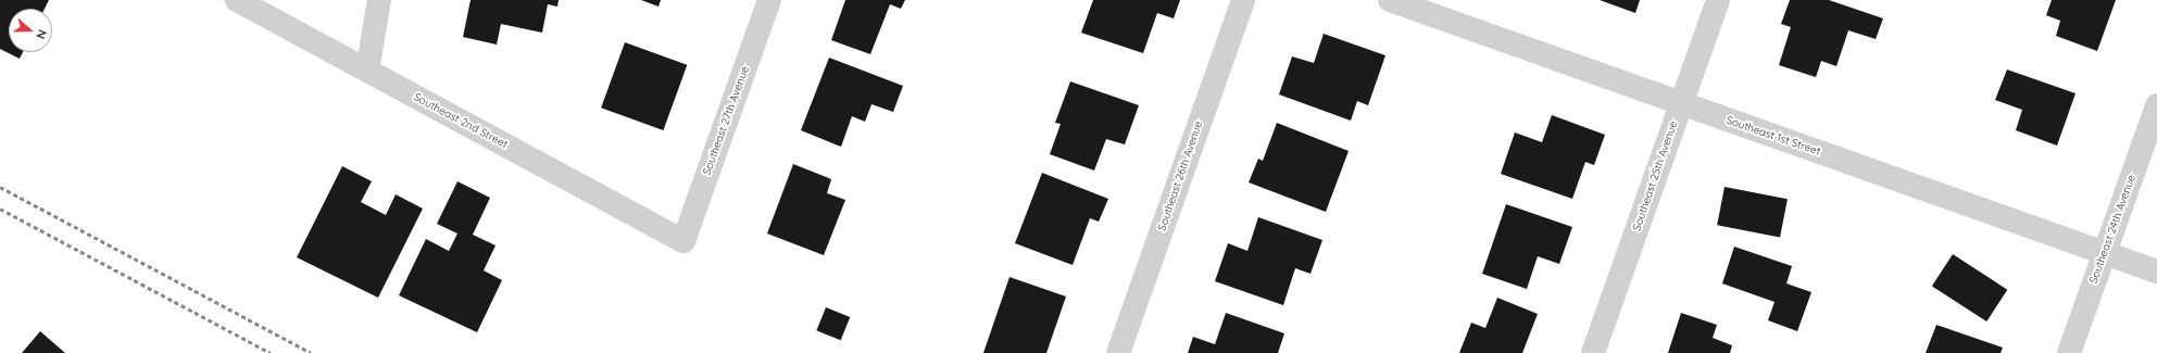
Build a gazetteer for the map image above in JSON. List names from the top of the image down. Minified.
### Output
{"streets":{"street":["Southeast 2nd Street","Southeast 27th Avenue","Southeast 1st Street","Southeast 26th Avenue","Southeast 25th Avenue","Southeast 24th Avenue"]},"crossings":[["Southeast 2nd Street","Southeast 27th Avenue"],["Southeast 1st Street","Southeast 25th Avenue"],["Southeast 1st Street","Southeast 24th Avenue"]],"north":"right"}
